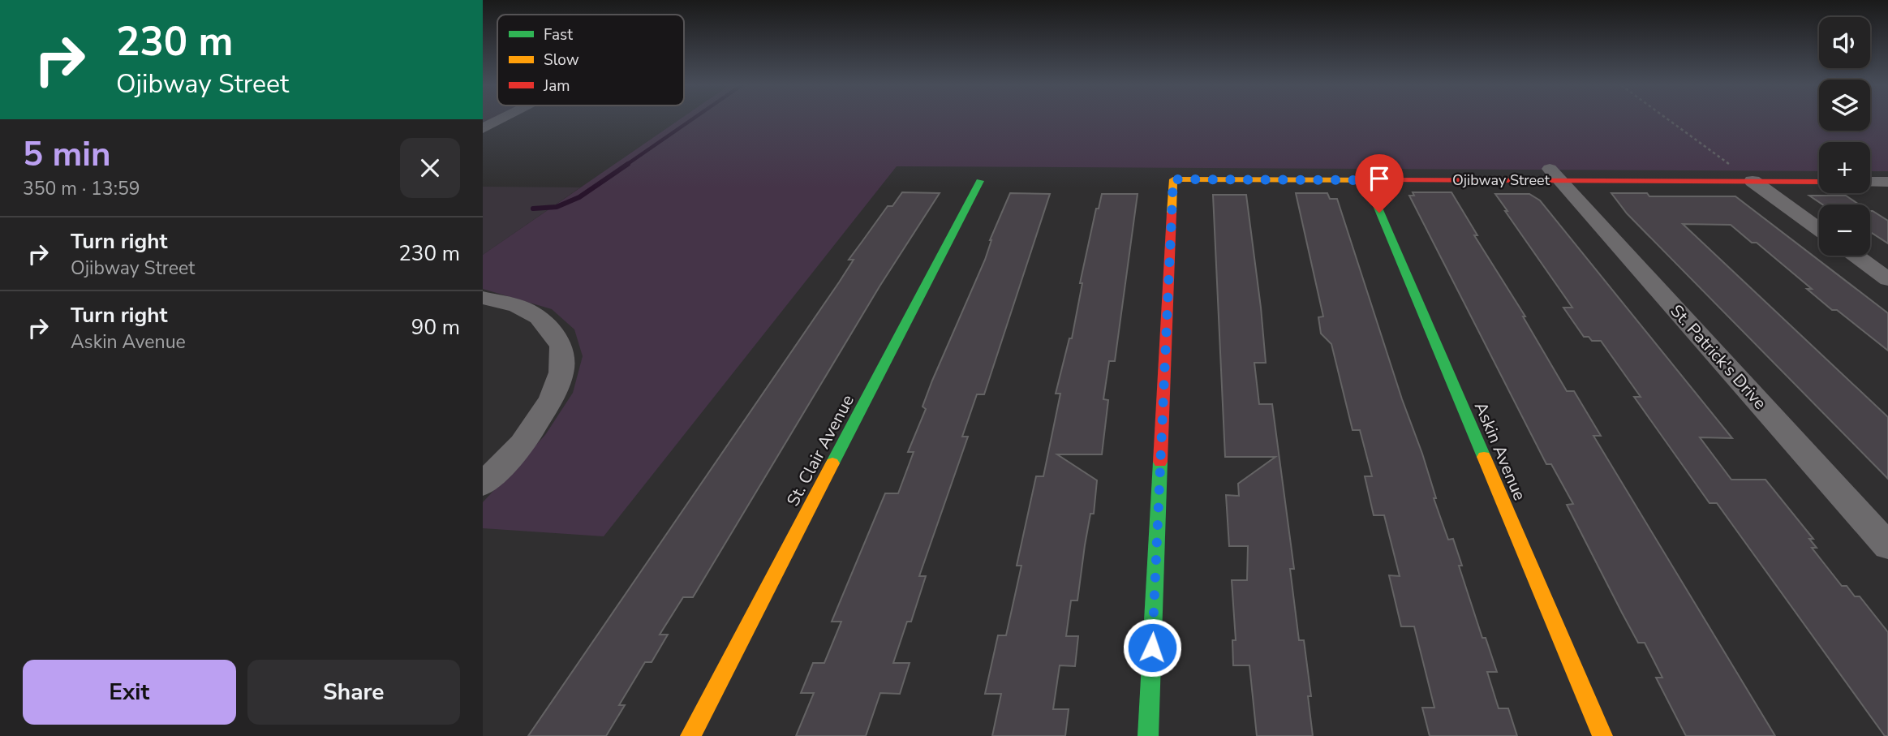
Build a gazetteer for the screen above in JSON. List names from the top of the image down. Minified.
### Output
{"streets":{"street":["Ojibway Street","St. Patrick's Drive","St. Clair Avenue","Askin Avenue"]},"crossings":[["Ojibway Street","St. Patrick's Drive"],["Ojibway Street","Askin Avenue"]],"legend":["Fast","Slow","Jam"],"page":{"turn":["230 m","Ojibway Street"],"map_buttons":["+","−"],"heading":["5 min","350 m · 13:59"],"list":[{"name":"Turn right","note":"Ojibway Street","value":"230 m"},{"name":"Turn right","note":"Askin Avenue","value":"90 m"}],"buttons":["Exit","Share"]}}
